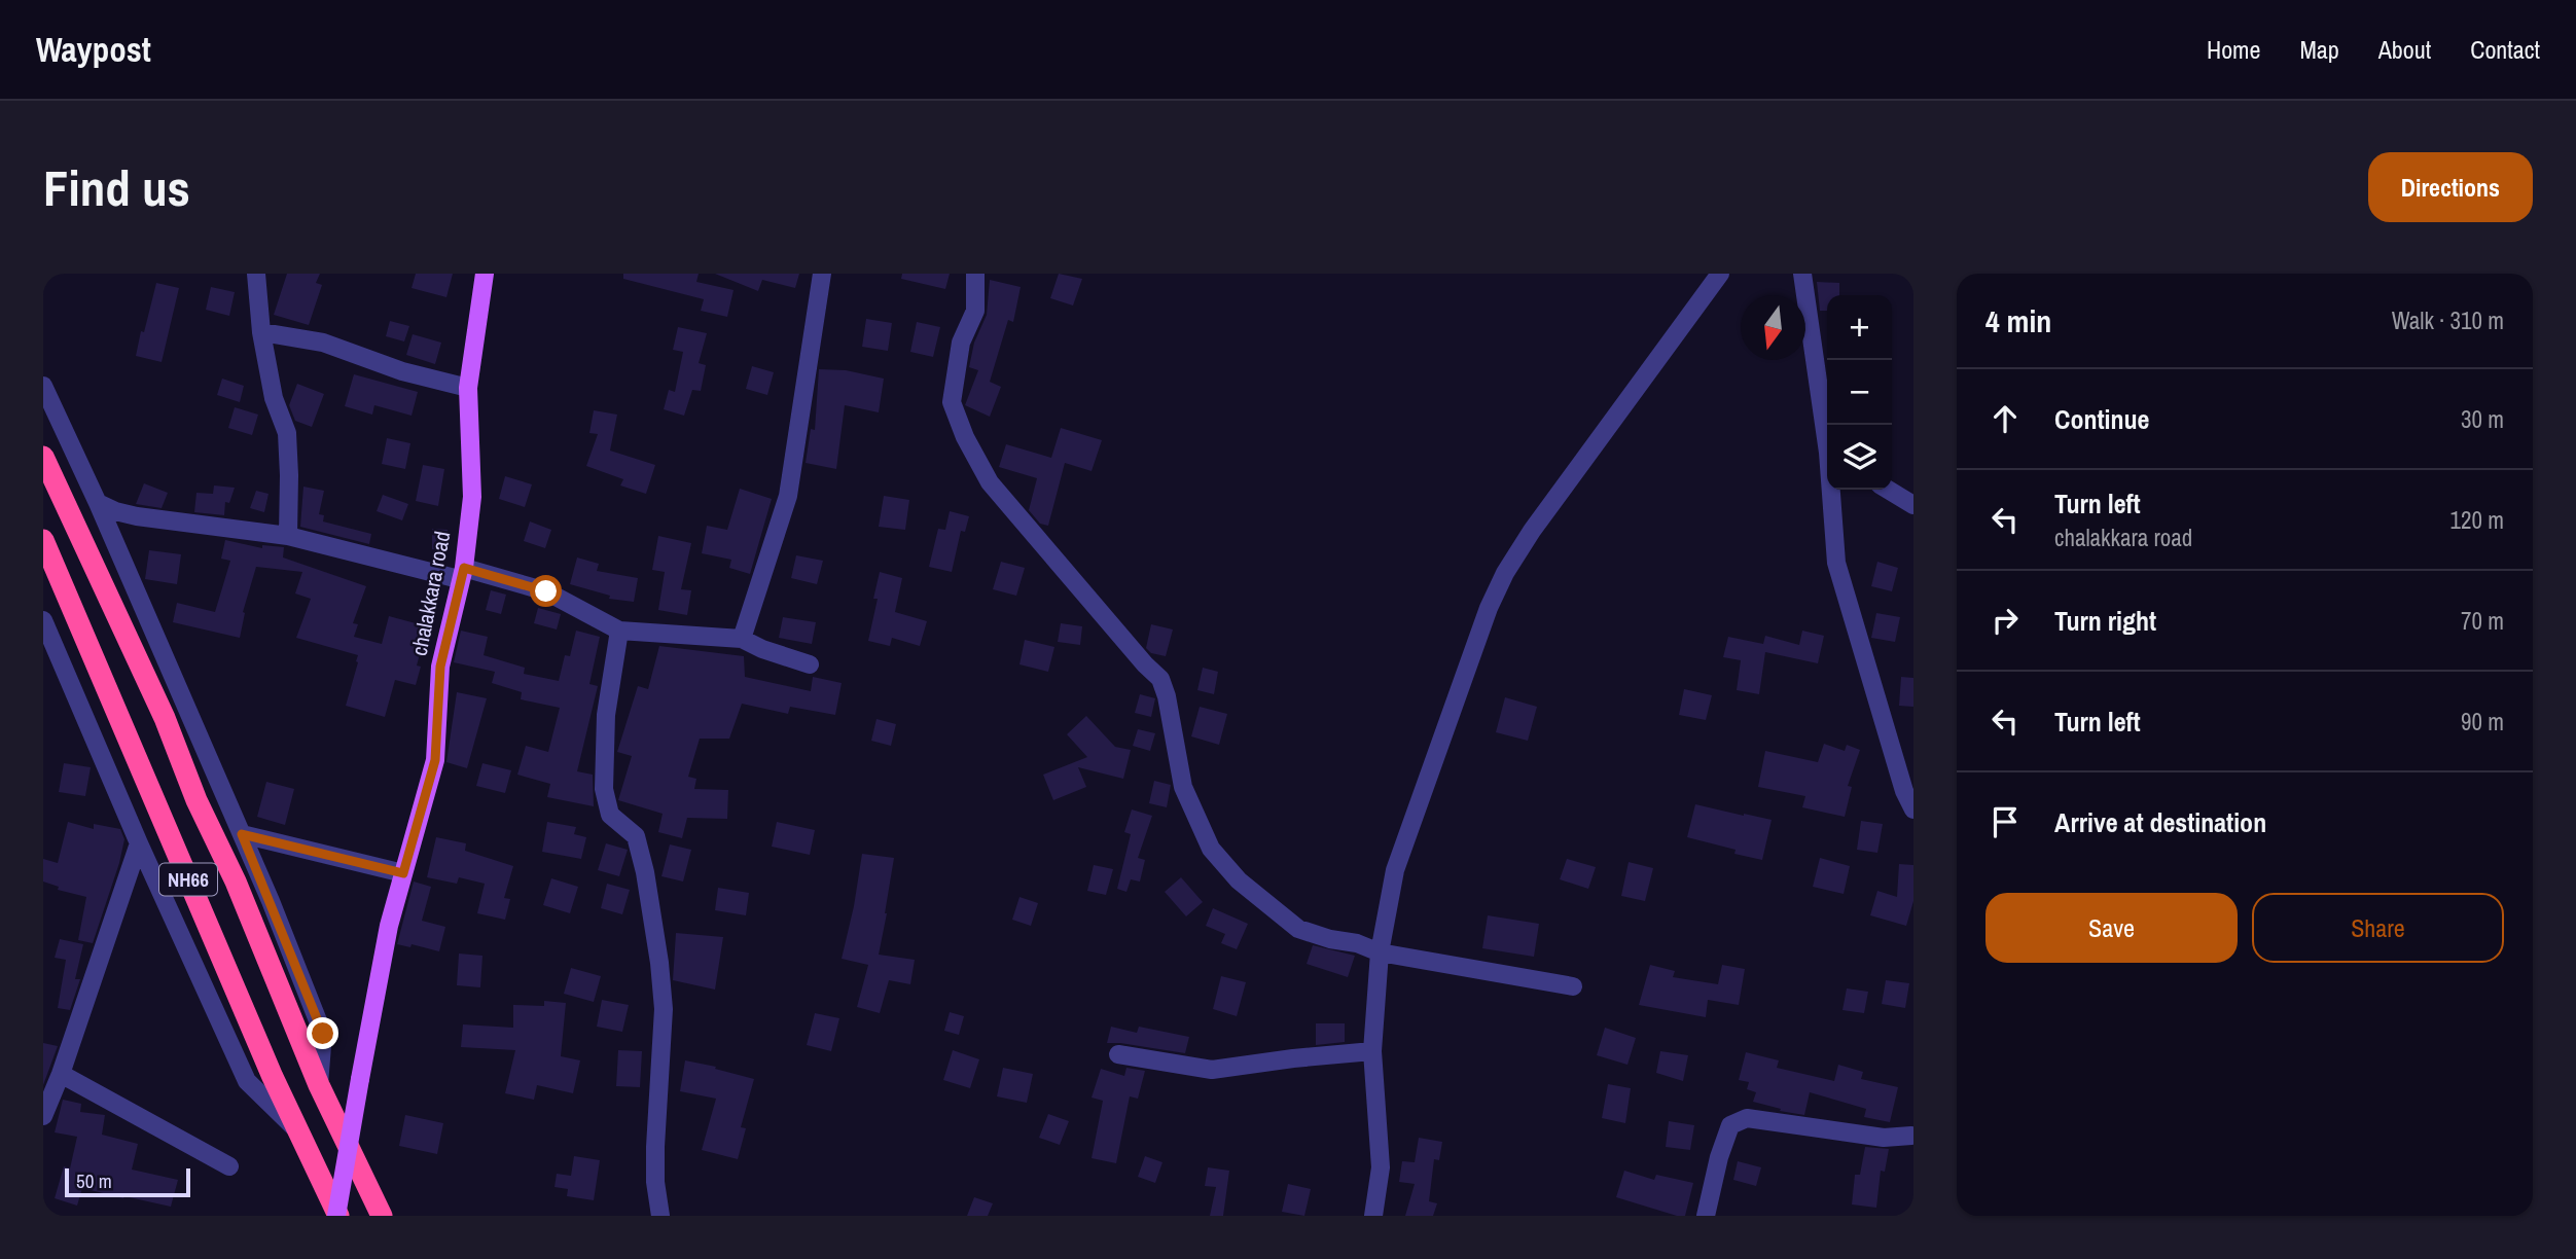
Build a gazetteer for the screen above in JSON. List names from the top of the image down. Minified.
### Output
{"streets":{"highway":["NH66"],"main road":["chalakkara road"]},"crossings":[["chalakkara road","NH66"]],"scale_bar":"50 m","north":"bottom","page":{"header":"Waypost","nav":["Home","Map","About","Contact"],"buttons":["Directions",["Save","Share"]],"title":"Find us","heading":["4 min","Walk · 310 m"],"map_buttons":["+","−"],"list":[["Continue","30 m"],["Turn left","chalakkara road","120 m"],["Turn right","70 m"],["Turn left","90 m"],"Arrive at destination"],"scale":"50 m"}}
